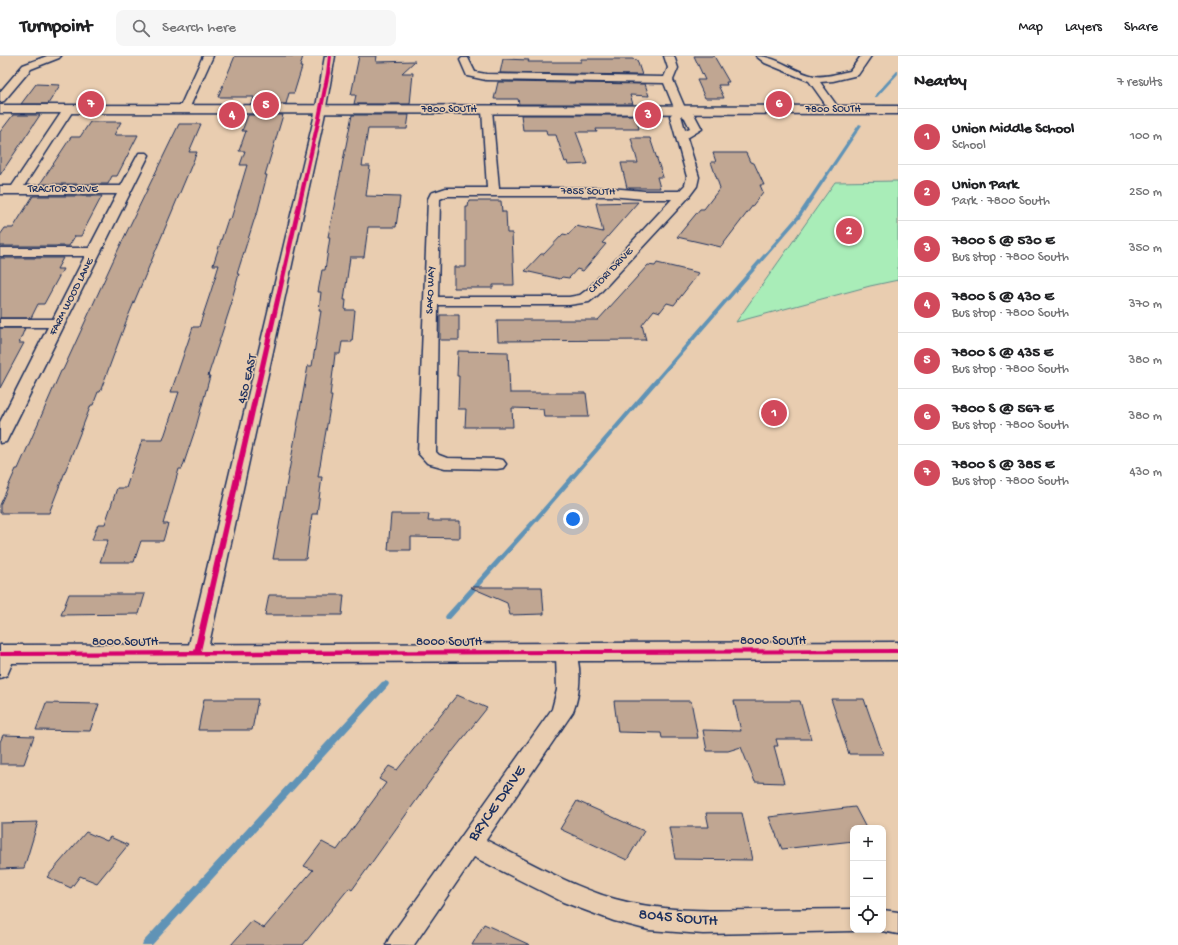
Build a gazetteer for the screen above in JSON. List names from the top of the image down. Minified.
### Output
{"streets":{"main road":["7800 SOUTH","8000 SOUTH"],"street":["TRACTOR DRIVE","7855 SOUTH","CITORI DRIVE","SAKO WAY","FARM WOOD LANE","450 EAST","BRYCE DRIVE","8045 SOUTH"]},"crossings":[["7800 SOUTH","CITORI DRIVE"],["7800 SOUTH","450 EAST"],["TRACTOR DRIVE","FARM WOOD LANE"],["7855 SOUTH","CITORI DRIVE"],["7855 SOUTH","SAKO WAY"],["CITORI DRIVE","SAKO WAY"],["450 EAST","8000 SOUTH"],["8000 SOUTH","BRYCE DRIVE"],["BRYCE DRIVE","8045 SOUTH"]],"page":{"header":"Turnpoint","search":"Search here","nav":["Map","Layers","Share"],"heading":["Nearby","7 results"],"pins":["6","7","5","3","4","2","1"],"list":[{"mark":"1","name":"Union Middle School","note":"School","value":"100 m"},{"mark":"2","name":"Union Park","note":"Park · 7800 South","value":"250 m"},{"mark":"3","name":"7800 S @ 530 E","note":"Bus stop · 7800 South","value":"350 m"},{"mark":"4","name":"7800 S @ 430 E","note":"Bus stop · 7800 South","value":"370 m"},{"mark":"5","name":"7800 S @ 435 E","note":"Bus stop · 7800 South","value":"380 m"},{"mark":"6","name":"7800 S @ 567 E","note":"Bus stop · 7800 South","value":"380 m"},{"mark":"7","name":"7800 S @ 385 E","note":"Bus stop · 7800 South","value":"430 m"}],"map_buttons":["+","−"]}}
